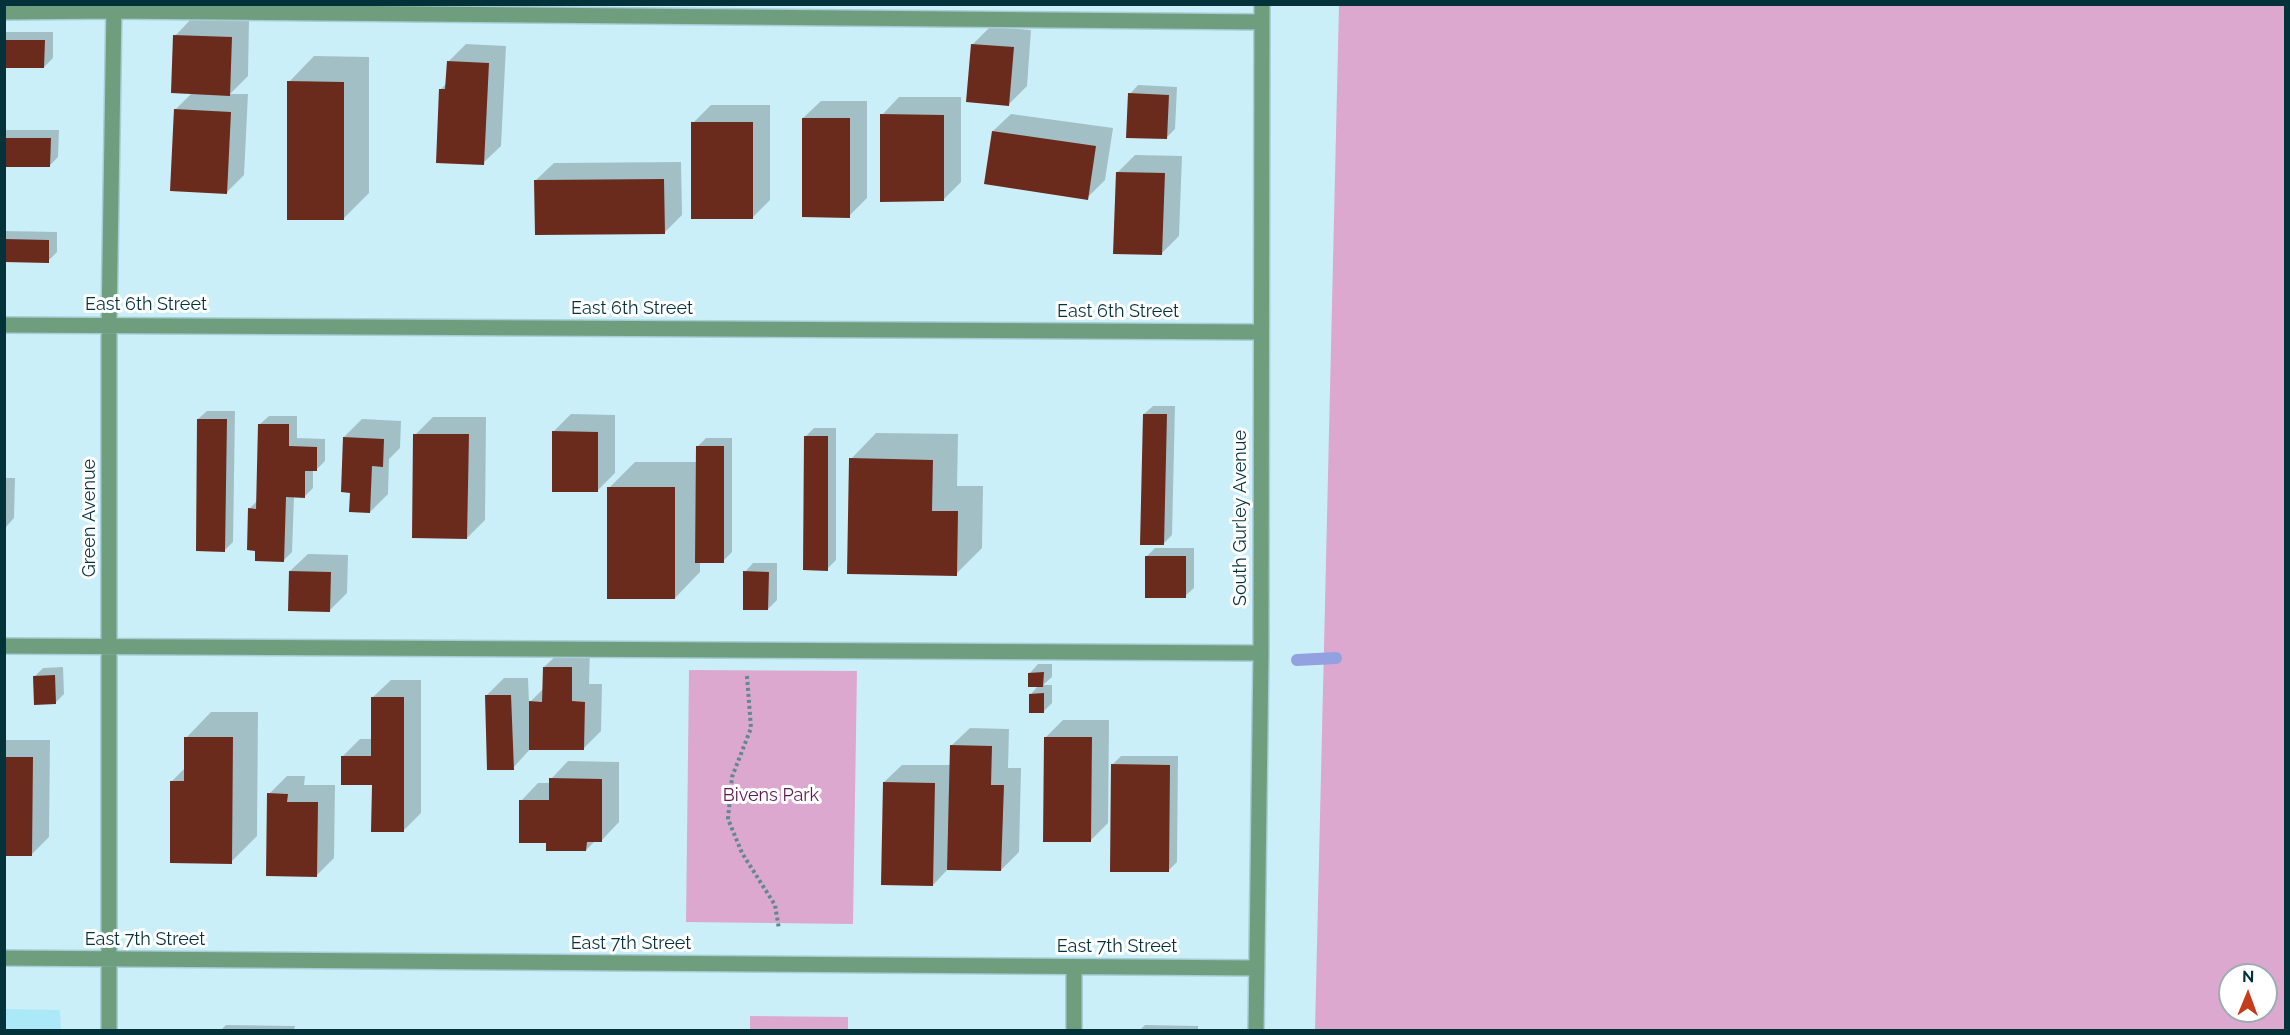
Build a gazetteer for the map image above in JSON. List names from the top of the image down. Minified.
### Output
{"streets":{"street":["East 6th Street","Green Avenue","South Gurley Avenue","East 7th Street"]},"crossings":[["East 6th Street","Green Avenue"],["East 6th Street","South Gurley Avenue"],["Green Avenue","East 7th Street"],["South Gurley Avenue","East 7th Street"]],"parks":["Bivens Park"],"north":"top"}
